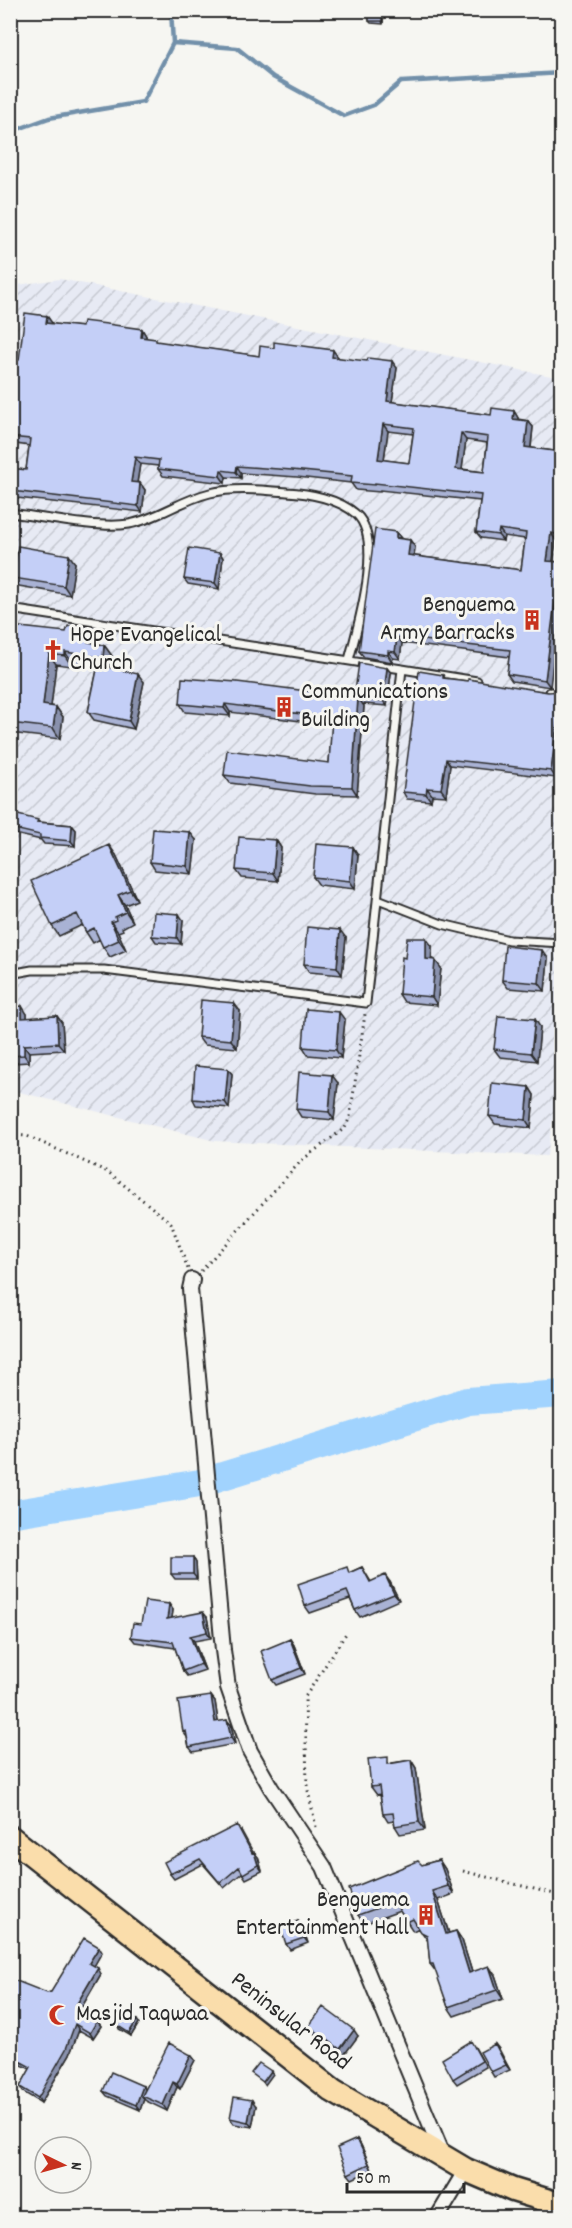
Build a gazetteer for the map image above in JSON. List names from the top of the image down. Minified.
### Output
{"streets":{"main road":["Peninsular Road"]},"places":{"building":["Benguema Army Barracks","Communications Building","Benguema Entertainment Hall"],"church":["Hope Evangelical Church"],"mosque":["Masjid Taqwaa"]},"scale_bar":"50 m","north":"right"}
